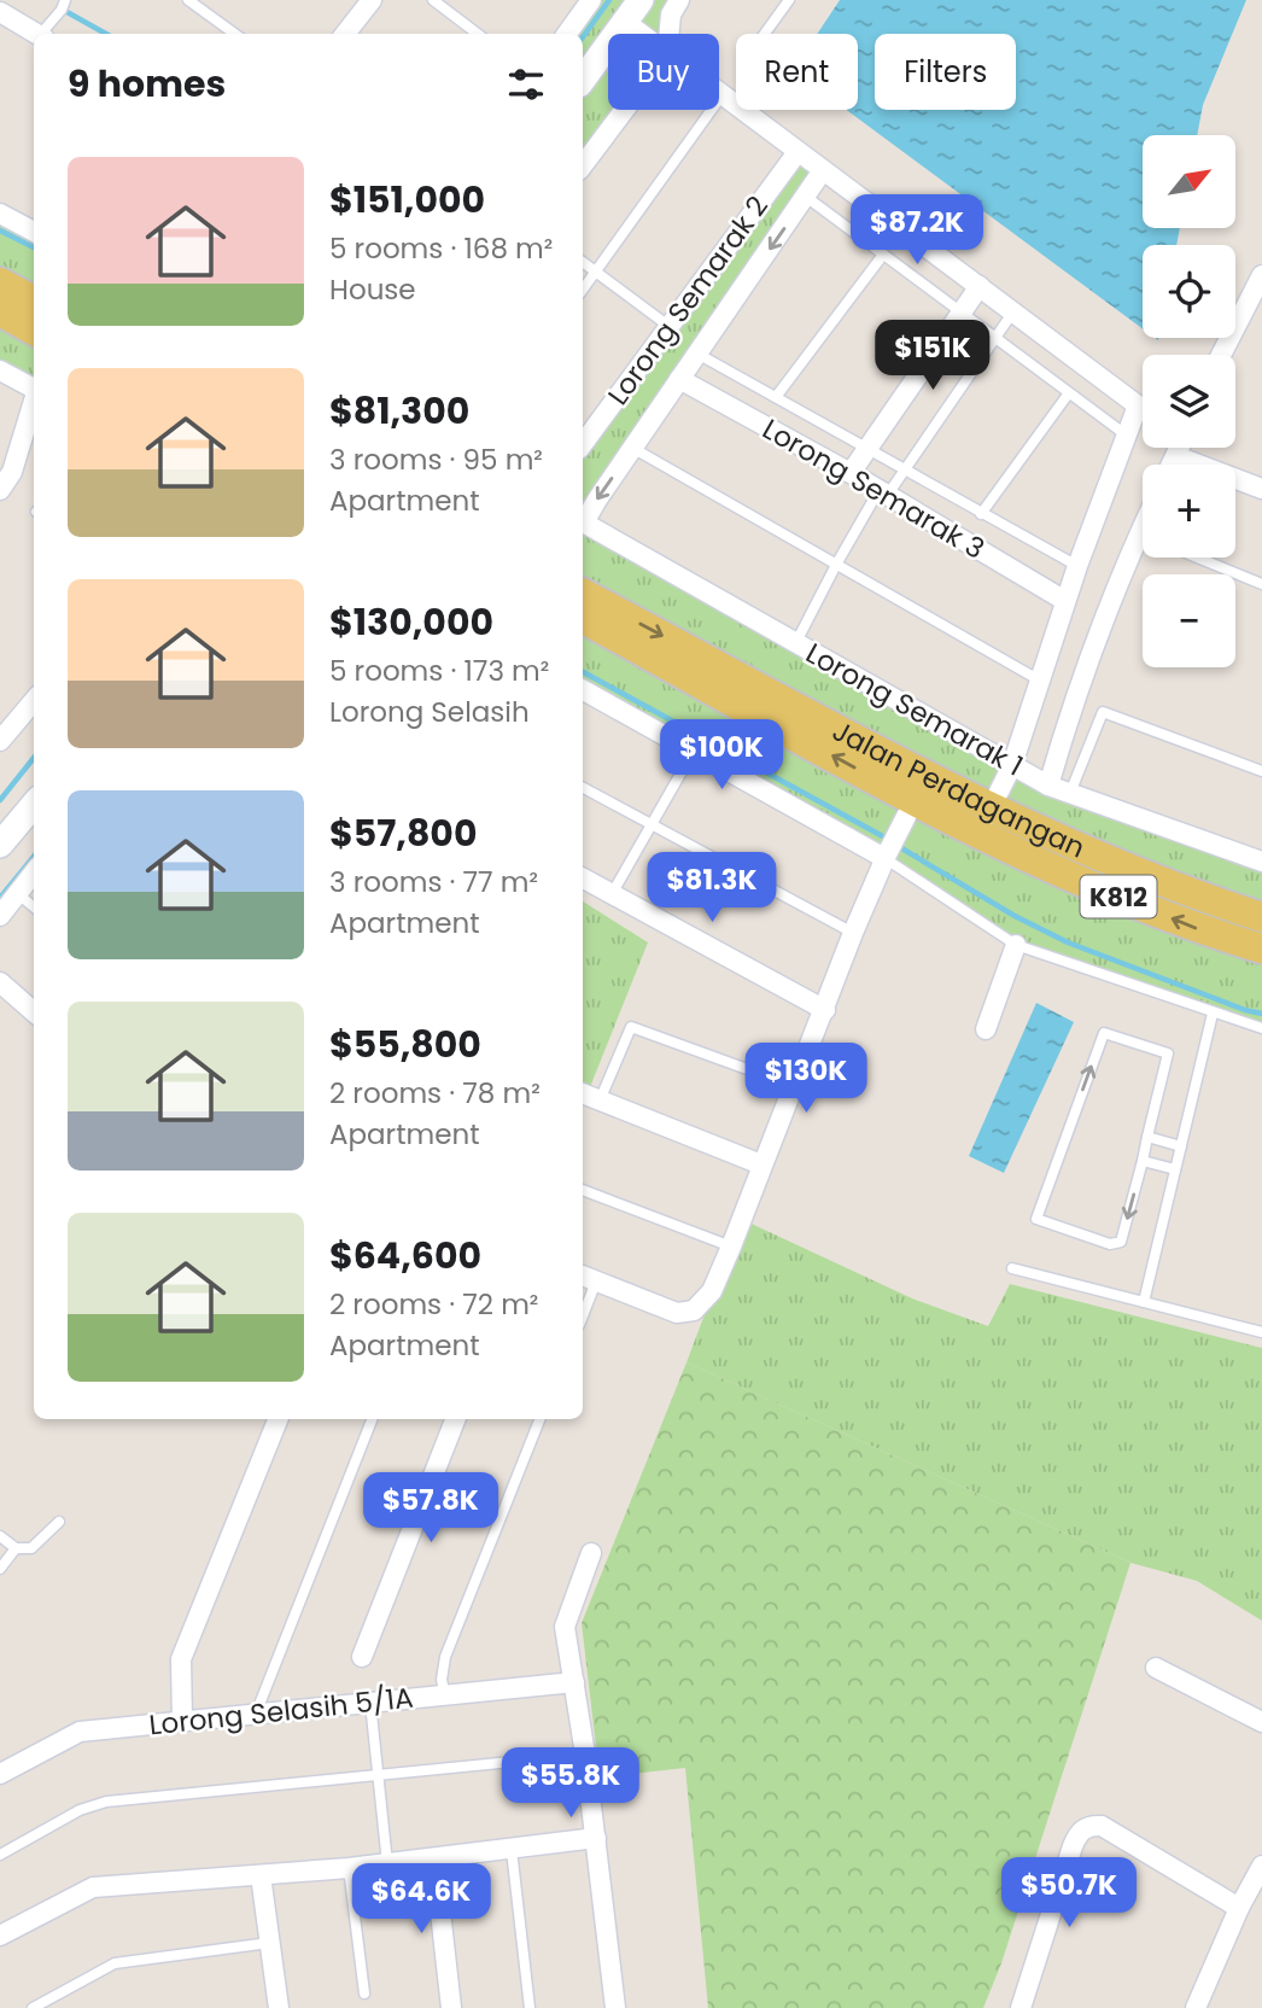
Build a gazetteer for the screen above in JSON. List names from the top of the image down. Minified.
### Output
{"streets":{"main road":["Jalan Perdagangan","K812"],"street":["Lorong Semarak 2","Lorong Semarak 3","Lorong Semarak 1","Lorong Selasih 5/1A"]},"crossings":[["Lorong Semarak 3","Lorong Semarak 1"]],"north":"top right","page":{"chip":["Buy","Rent","Filters"],"heading":"9 homes","map_buttons":["+","−"],"list":[{"name":"$151,000","note":"5 rooms · 168 m² · House"},{"name":"$81,300","note":"3 rooms · 95 m² · Apartment"},{"name":"$130,000","note":"5 rooms · 173 m² · Lorong Selasih"},{"name":"$57,800","note":"3 rooms · 77 m² · Apartment"},{"name":"$55,800","note":"2 rooms · 78 m² · Apartment"},{"name":"$64,600","note":"2 rooms · 72 m² · Apartment"}],"price":["$87.2K","$151K","$100K","$81.3K","$130K","$57.8K","$55.8K","$50.7K","$64.6K"]}}
